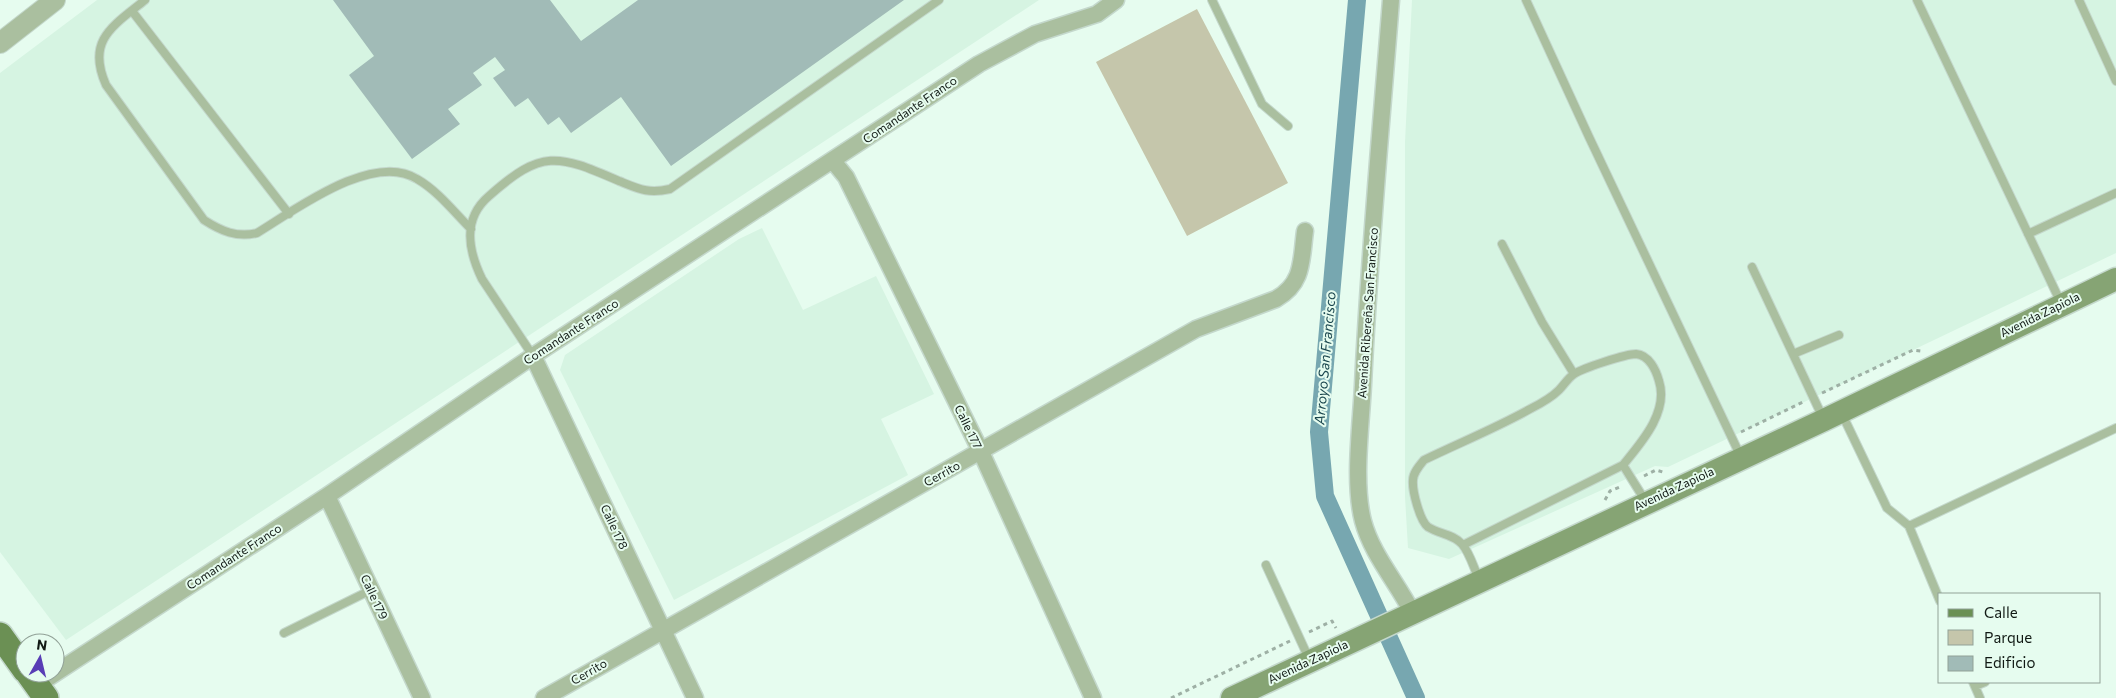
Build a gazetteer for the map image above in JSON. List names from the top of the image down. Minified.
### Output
{"streets":{"main road":["Avenida Zapiola"],"street":["Comandante Franco","Avenida Ribereña San Francisco","Calle 177","Cerrito","Calle 178","Calle 179"]},"crossings":[["Comandante Franco","Calle 177"],["Comandante Franco","Calle 178"],["Comandante Franco","Calle 179"],["Avenida Ribereña San Francisco","Avenida Zapiola"],["Calle 177","Cerrito"],["Cerrito","Calle 178"]],"water":["Arroyo San Francisco"],"legend":["Calle","Parque","Edificio"],"north":"top"}
